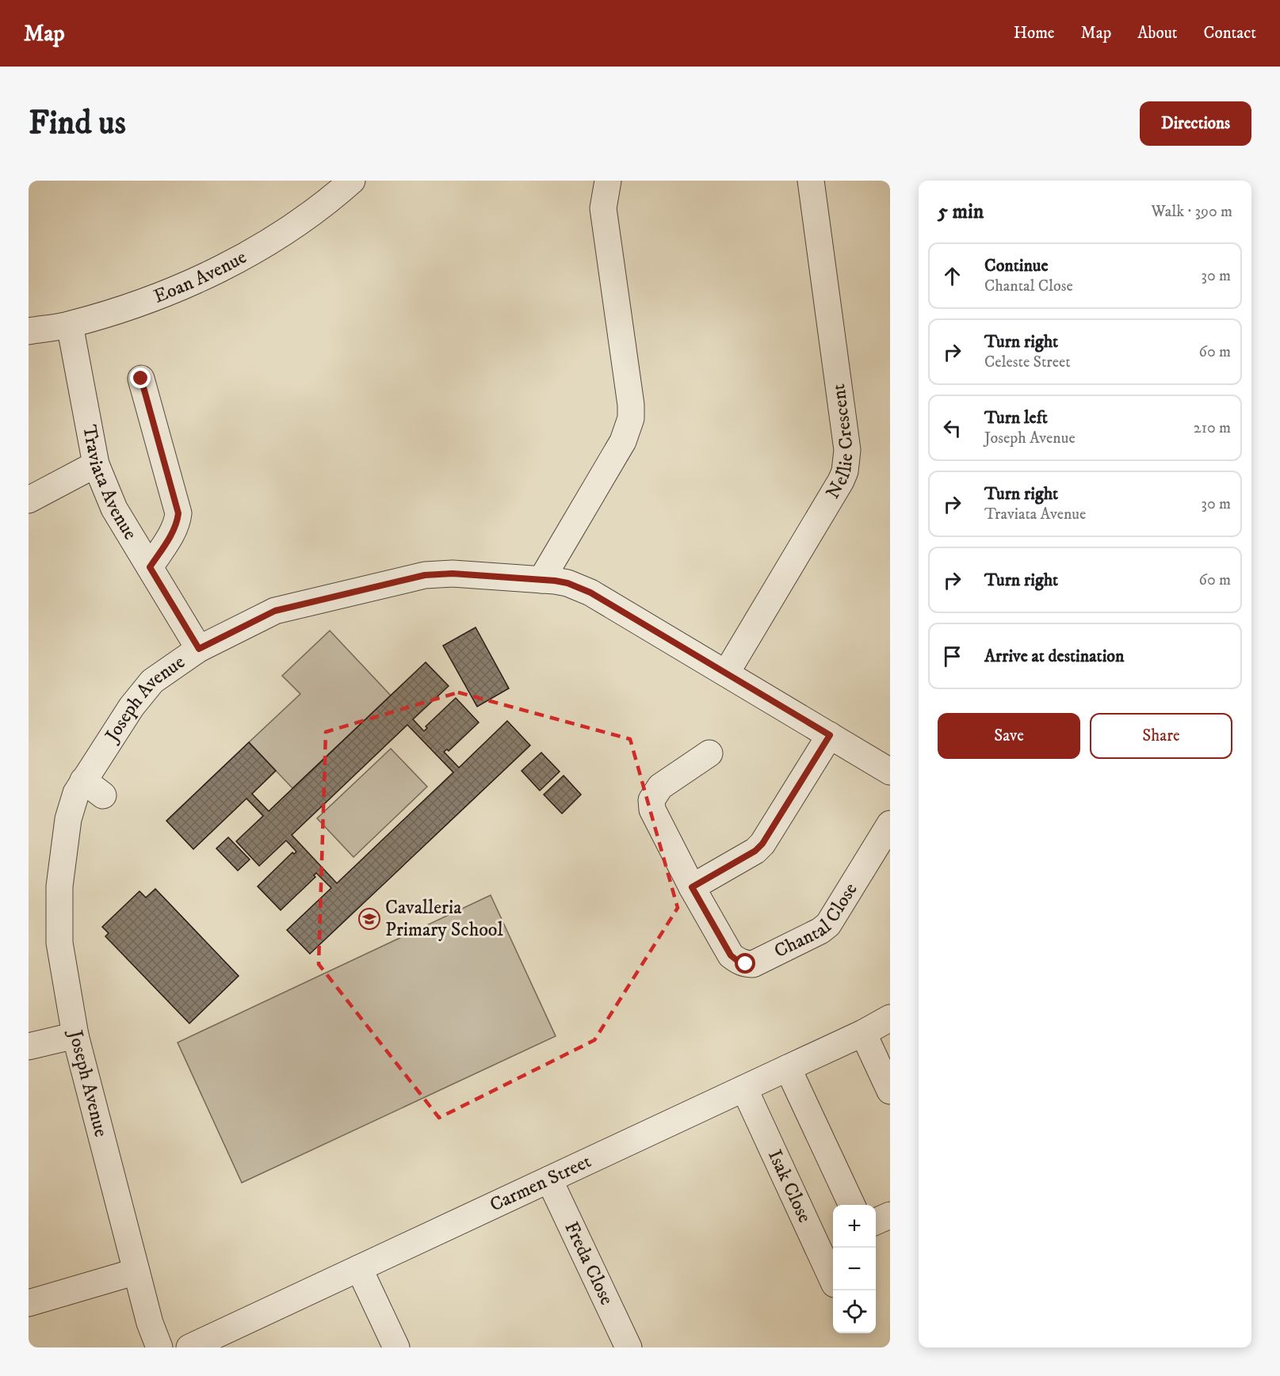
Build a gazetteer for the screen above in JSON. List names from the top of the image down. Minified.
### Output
{"streets":{"street":["Eoan Avenue","Nellie Crescent","Traviata Avenue","Joseph Avenue","Chantal Close","Carmen Street","Isak Close","Freda Close"]},"crossings":[["Eoan Avenue","Traviata Avenue"],["Nellie Crescent","Joseph Avenue"],["Traviata Avenue","Joseph Avenue"],["Carmen Street","Isak Close"],["Carmen Street","Freda Close"]],"places":{"school or university":["Cavalleria Primary School"]},"page":{"header":"Map","nav":["Home","Map","About","Contact"],"buttons":["Directions",["Save","Share"]],"title":"Find us","heading":["5 min","Walk · 390 m"],"list":[["Continue","Chantal Close","30 m"],["Turn right","Celeste Street","60 m"],["Turn left","Joseph Avenue","210 m"],["Turn right","Traviata Avenue","30 m"],["Turn right","60 m"],"Arrive at destination"],"map_buttons":["+","−"]}}
